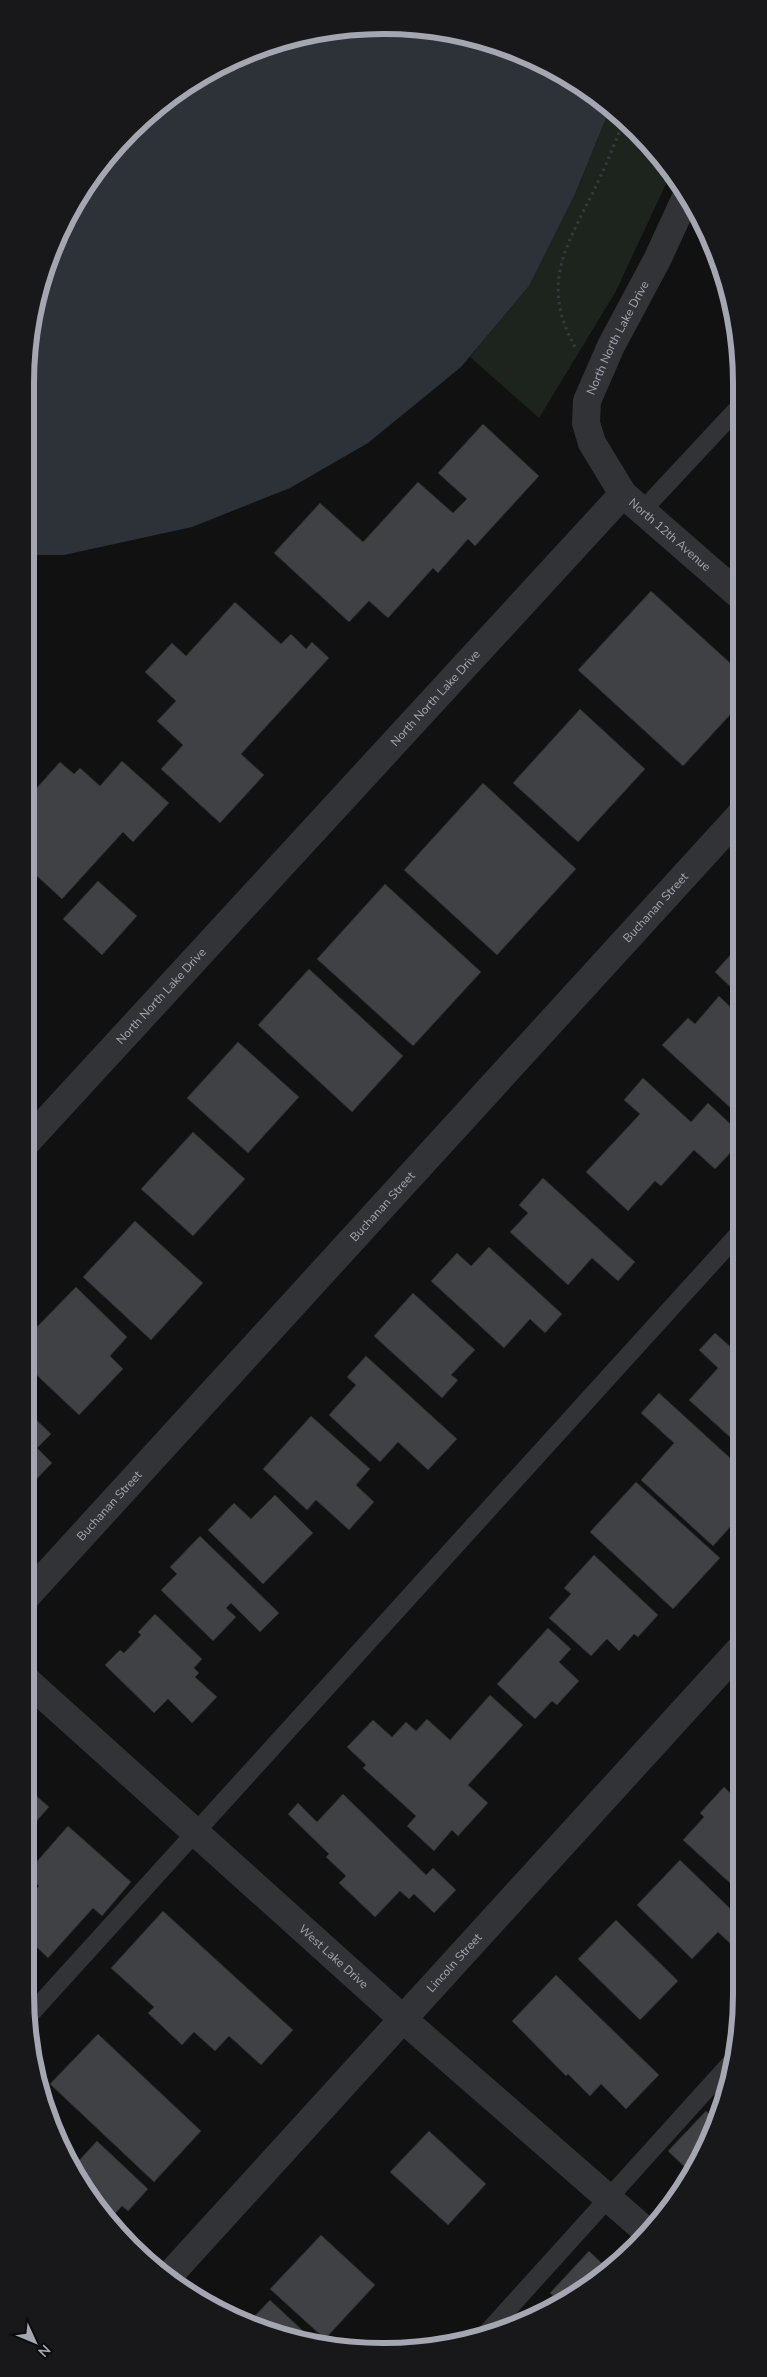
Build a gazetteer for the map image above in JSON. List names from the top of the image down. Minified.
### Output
{"streets":{"street":["North North Lake Drive","North 12th Avenue","Buchanan Street","West Lake Drive","Lincoln Street"]},"crossings":[["North North Lake Drive","North 12th Avenue"],["West Lake Drive","Lincoln Street"]],"north":"bottom right"}
